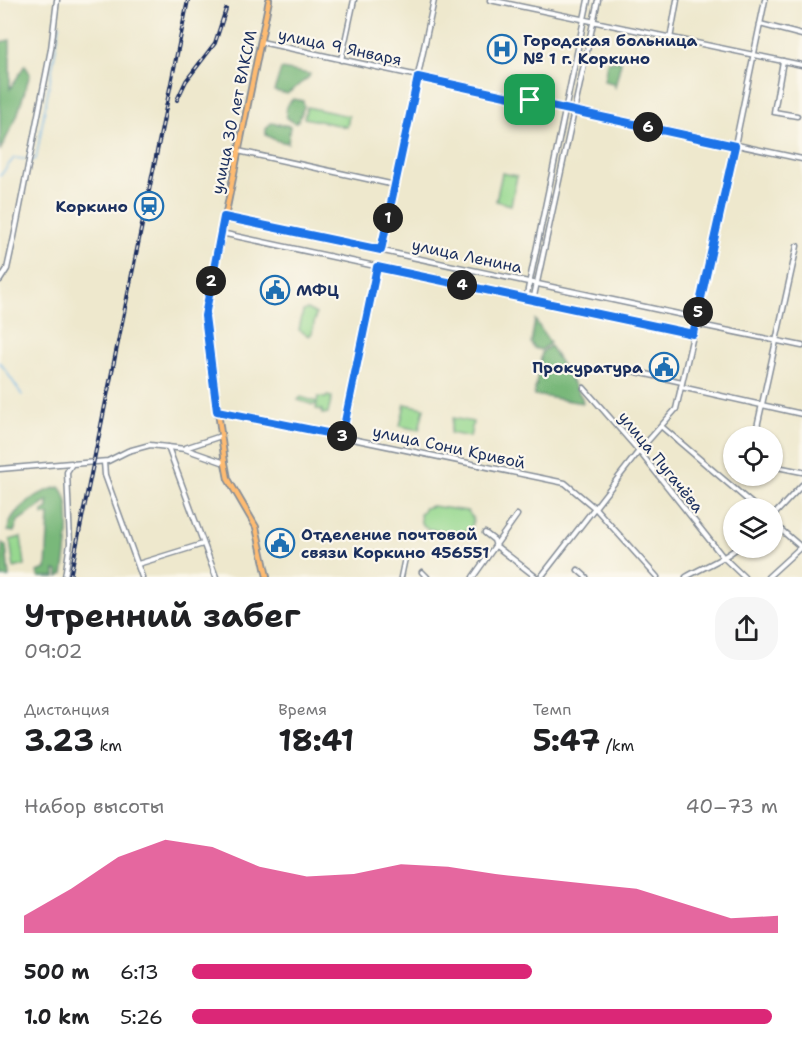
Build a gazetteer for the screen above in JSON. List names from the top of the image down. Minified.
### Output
{"streets":{"main road":["улица 30 лет ВЛКСМ"],"street":["улица 9 Января","улица Ленина","улица Сони Кривой","улица Пугачёва"]},"crossings":[["улица 9 Января","улица 30 лет ВЛКСМ"],["улица 30 лет ВЛКСМ","улица Ленина"],["улица 30 лет ВЛКСМ","улица Сони Кривой"]],"places":{"hospital":["Городская больница № 1 г. Коркино"],"station":["Коркино"],"public building":["МФЦ","Прокуратура","Отделение почтовой связи Коркино 456551"]},"page":{"pins":["6","1","2","4","5","3"],"heading":["Утренний забег","09:02"],"stats":[["Дистанция","3.23 km"],["Время","18:41"],["Темп","5:47 /km"]],"chart":["Набор высоты","40–73 m"],"list":[{"name":"500 m","note":"6:13"},{"name":"1.0 km","note":"5:26"}]}}
